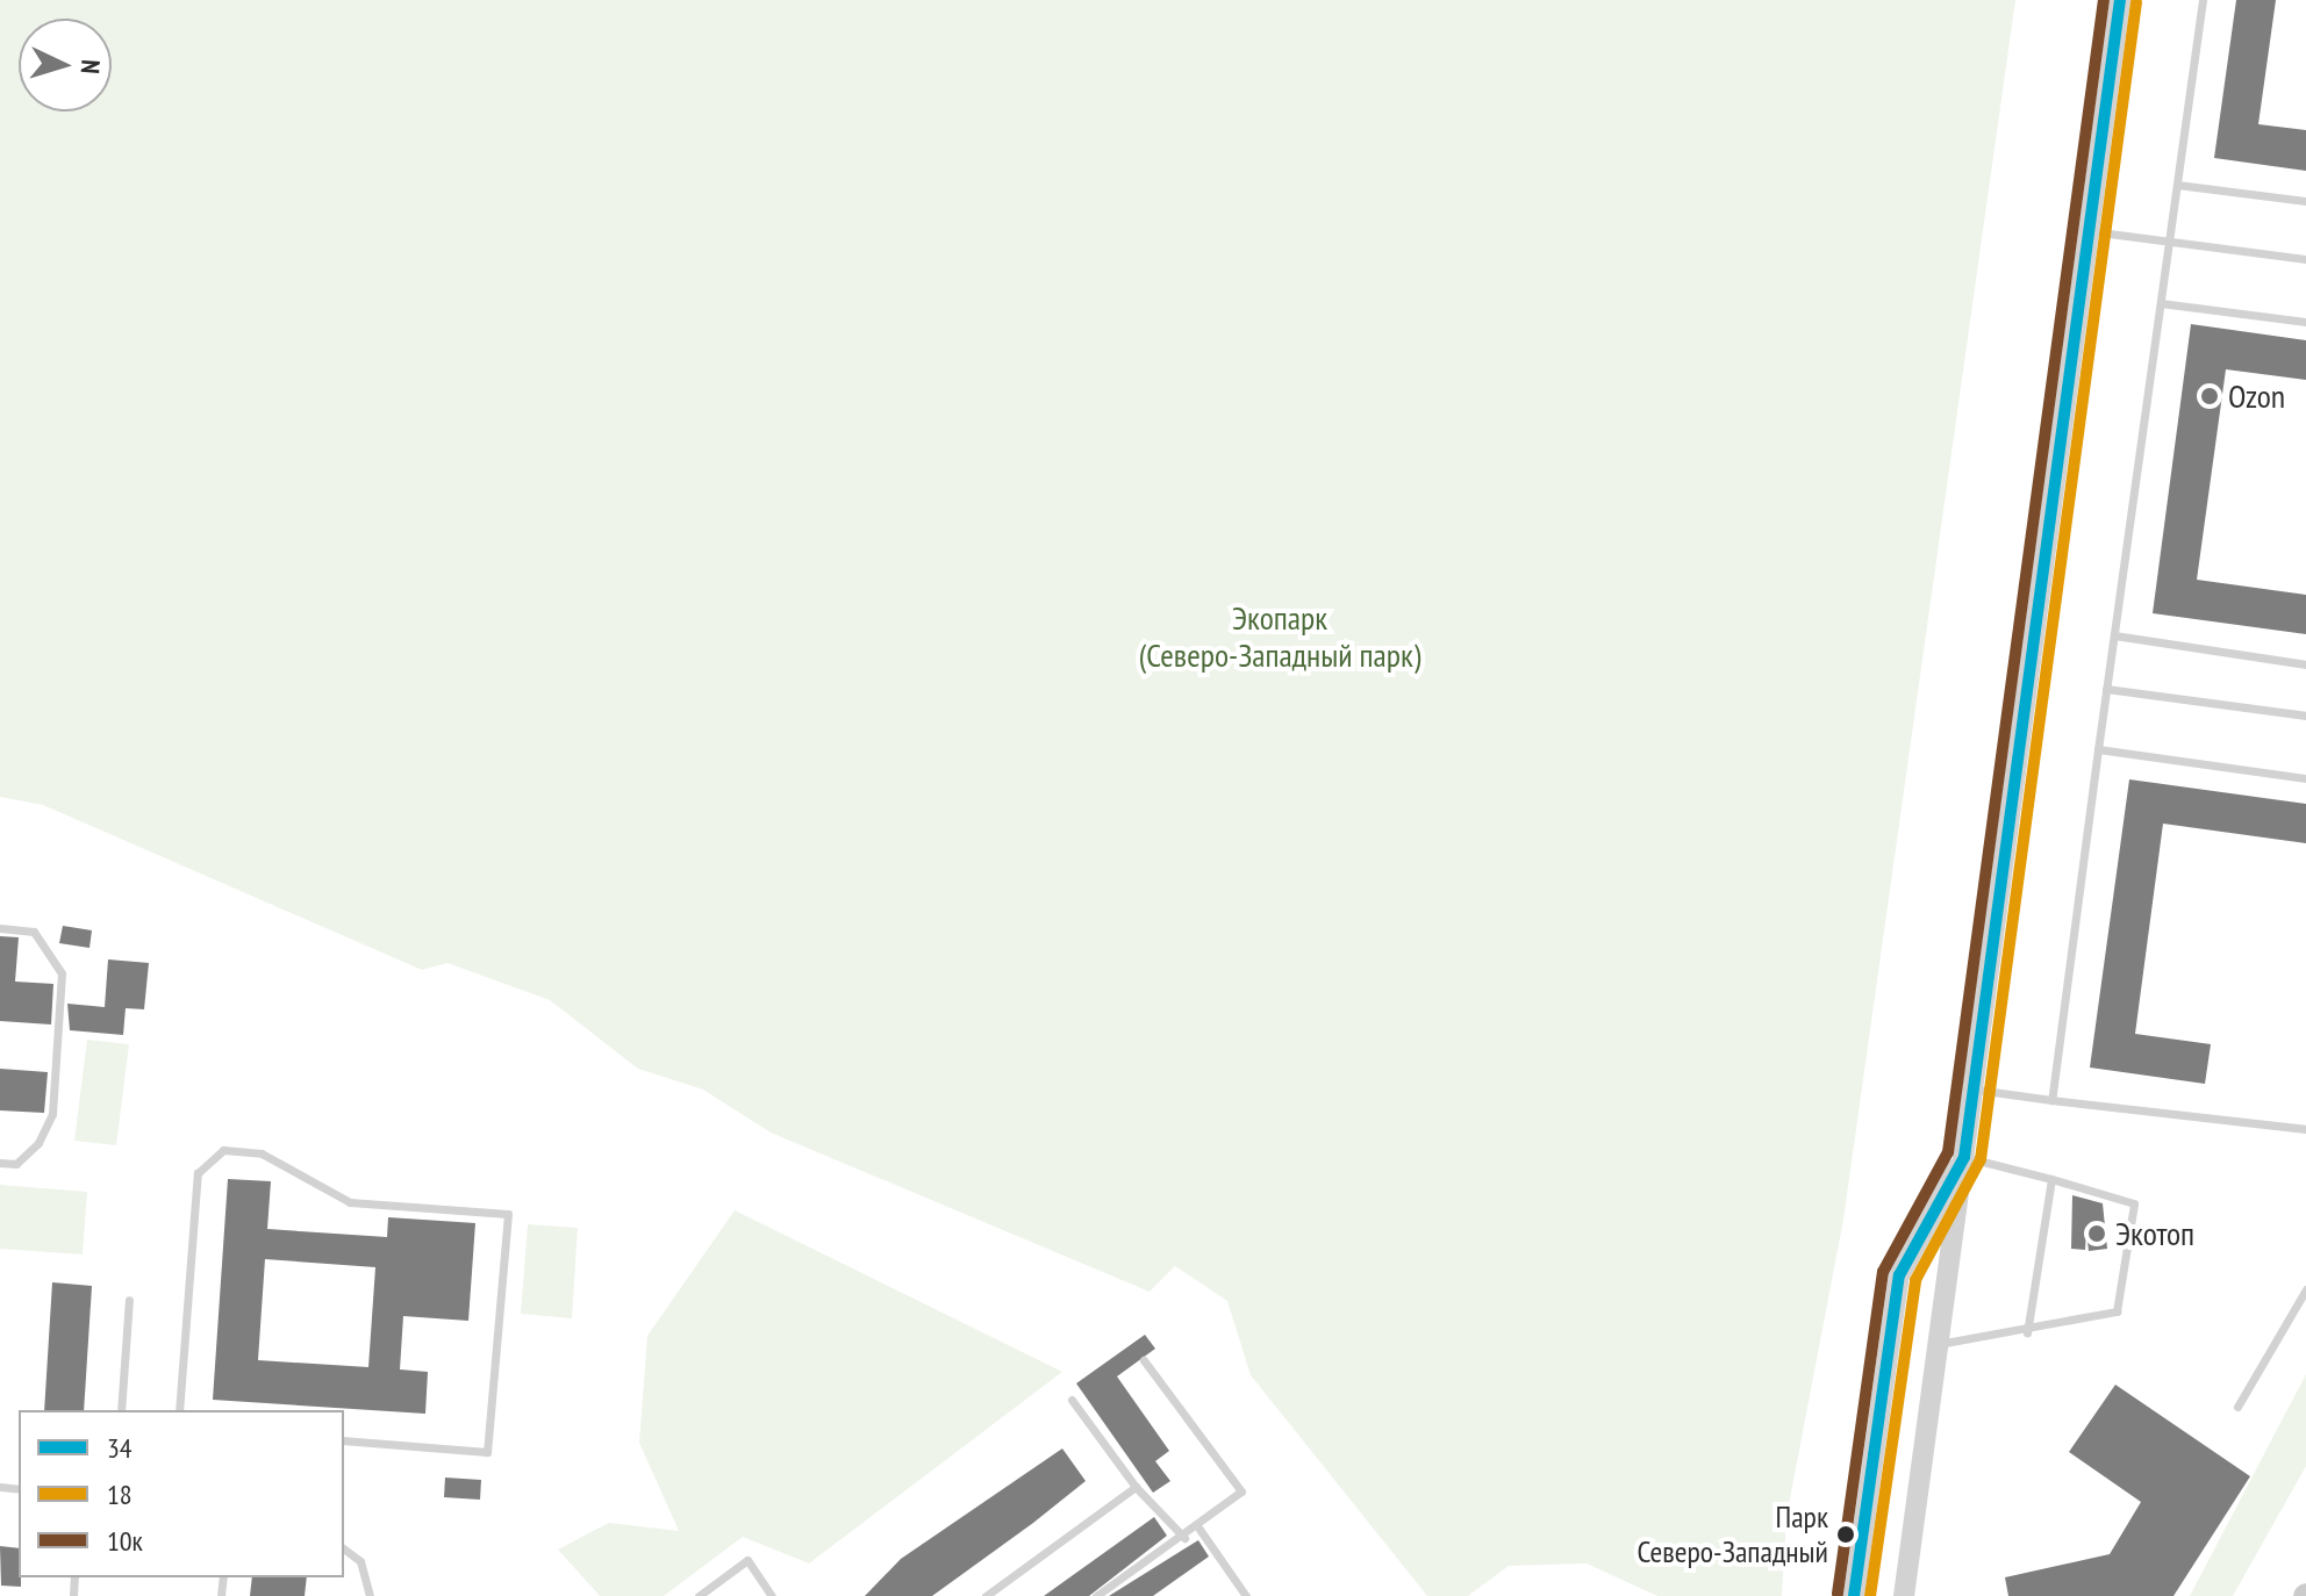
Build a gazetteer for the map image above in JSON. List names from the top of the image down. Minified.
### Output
{"parks":["Экопарк (Северо-Западный парк)"],"places":["Ozon","Экотоп","Парк Северо-Западный"],"lines":["transit line 34","transit line 10к","transit line 18"],"legend":["34","18","10к"],"north":"right"}
